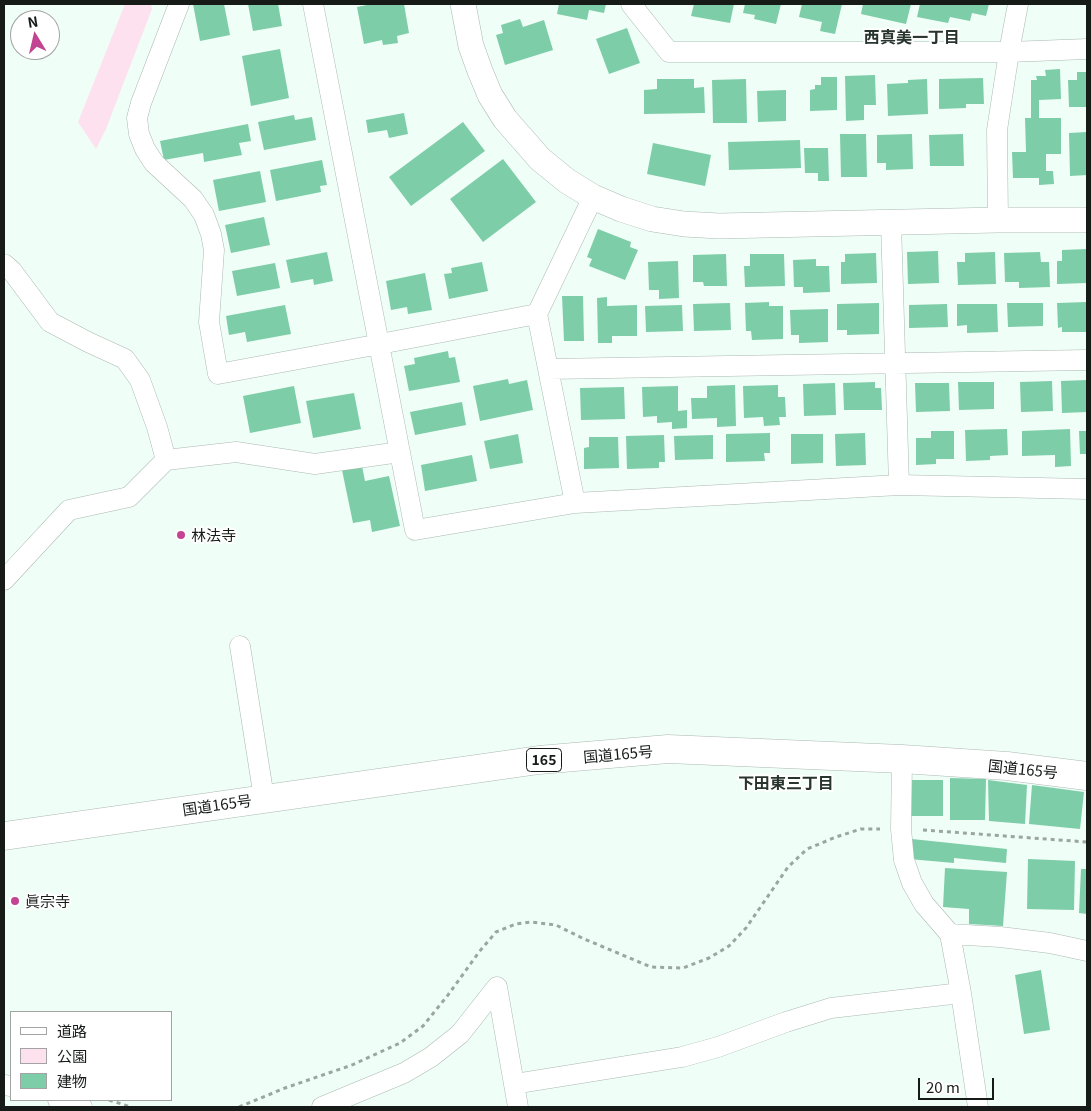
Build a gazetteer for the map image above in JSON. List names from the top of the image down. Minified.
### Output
{"streets":{"highway":["国道165号","165"]},"districts":["西真美一丁目","下田東三丁目"],"places":["林法寺","眞宗寺"],"legend":["道路","公園","建物"],"scale_bar":"20 m","north":"top"}
